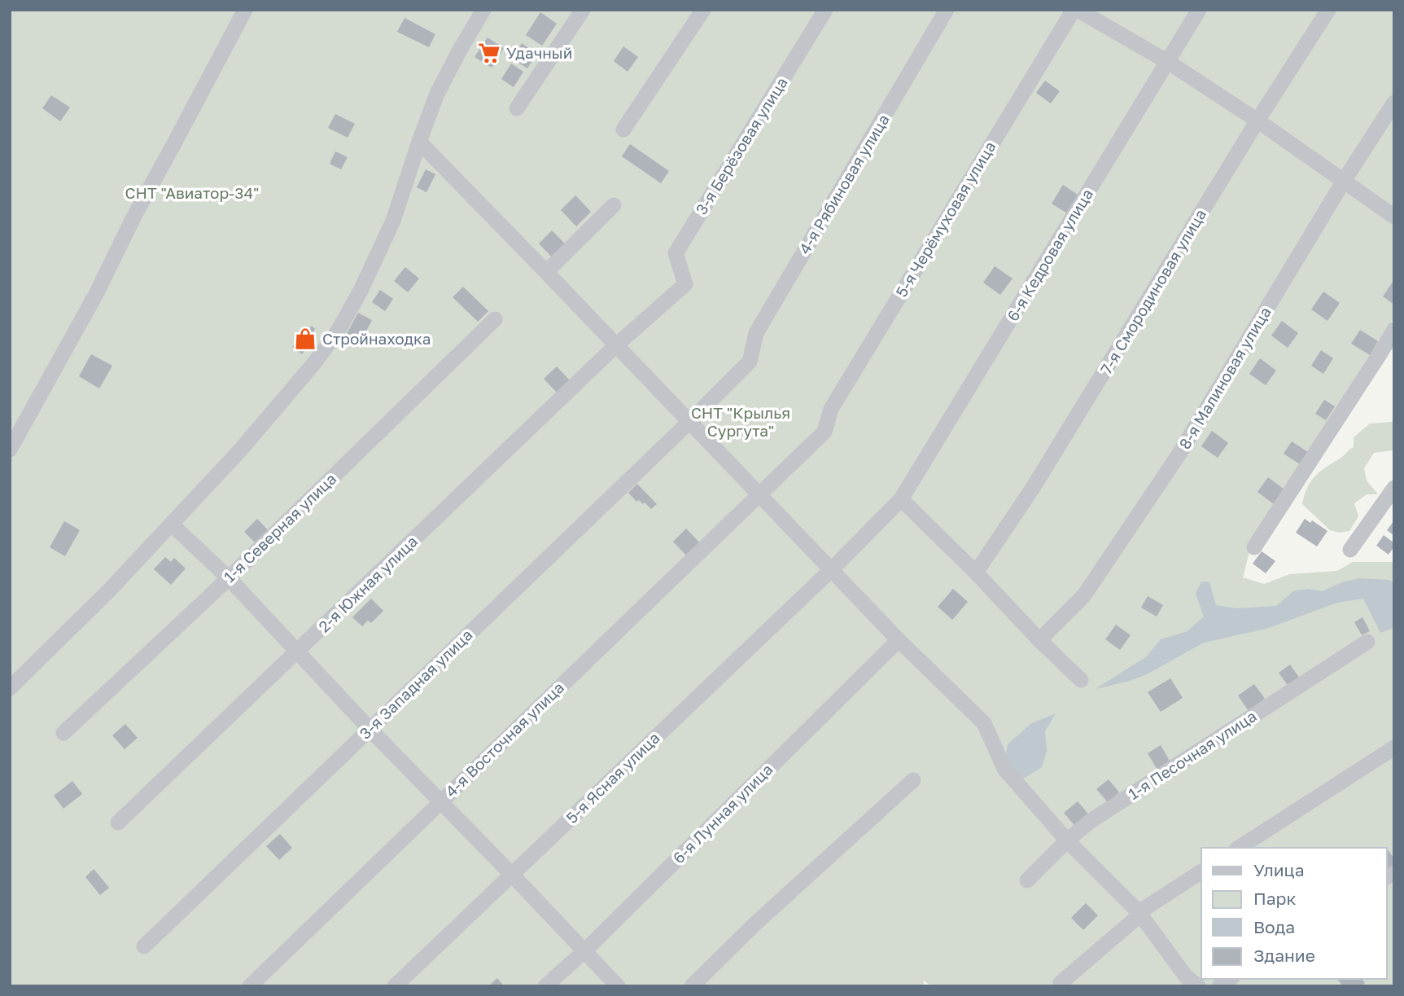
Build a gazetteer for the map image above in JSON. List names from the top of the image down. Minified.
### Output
{"streets":{"street":["3-я Берёзовая улица","4-я Рябиновая улица","5-я Черёмуховая улица","6-я Кедровая улица","7-я Смородиновая улица","8-я Малиновая улица","1-я Северная улица","2-я Южная улица","3-я Западная улица","4-я Восточная улица","1-я Песочная улица","5-я Ясная улица","6-я Лунная улица"]},"crossings":[["3-я Берёзовая улица","2-я Южная улица"],["4-я Рябиновая улица","3-я Западная улица"],["5-я Черёмуховая улица","4-я Восточная улица"],["6-я Кедровая улица","5-я Ясная улица"]],"parks":["СНТ \"Авиатор-34\"","CНТ \"Крылья Сургута\""],"places":{"supermarket":["Удачный"],"shop":["Стройнаходка"]},"legend":["Улица","Парк","Вода","Здание"]}
